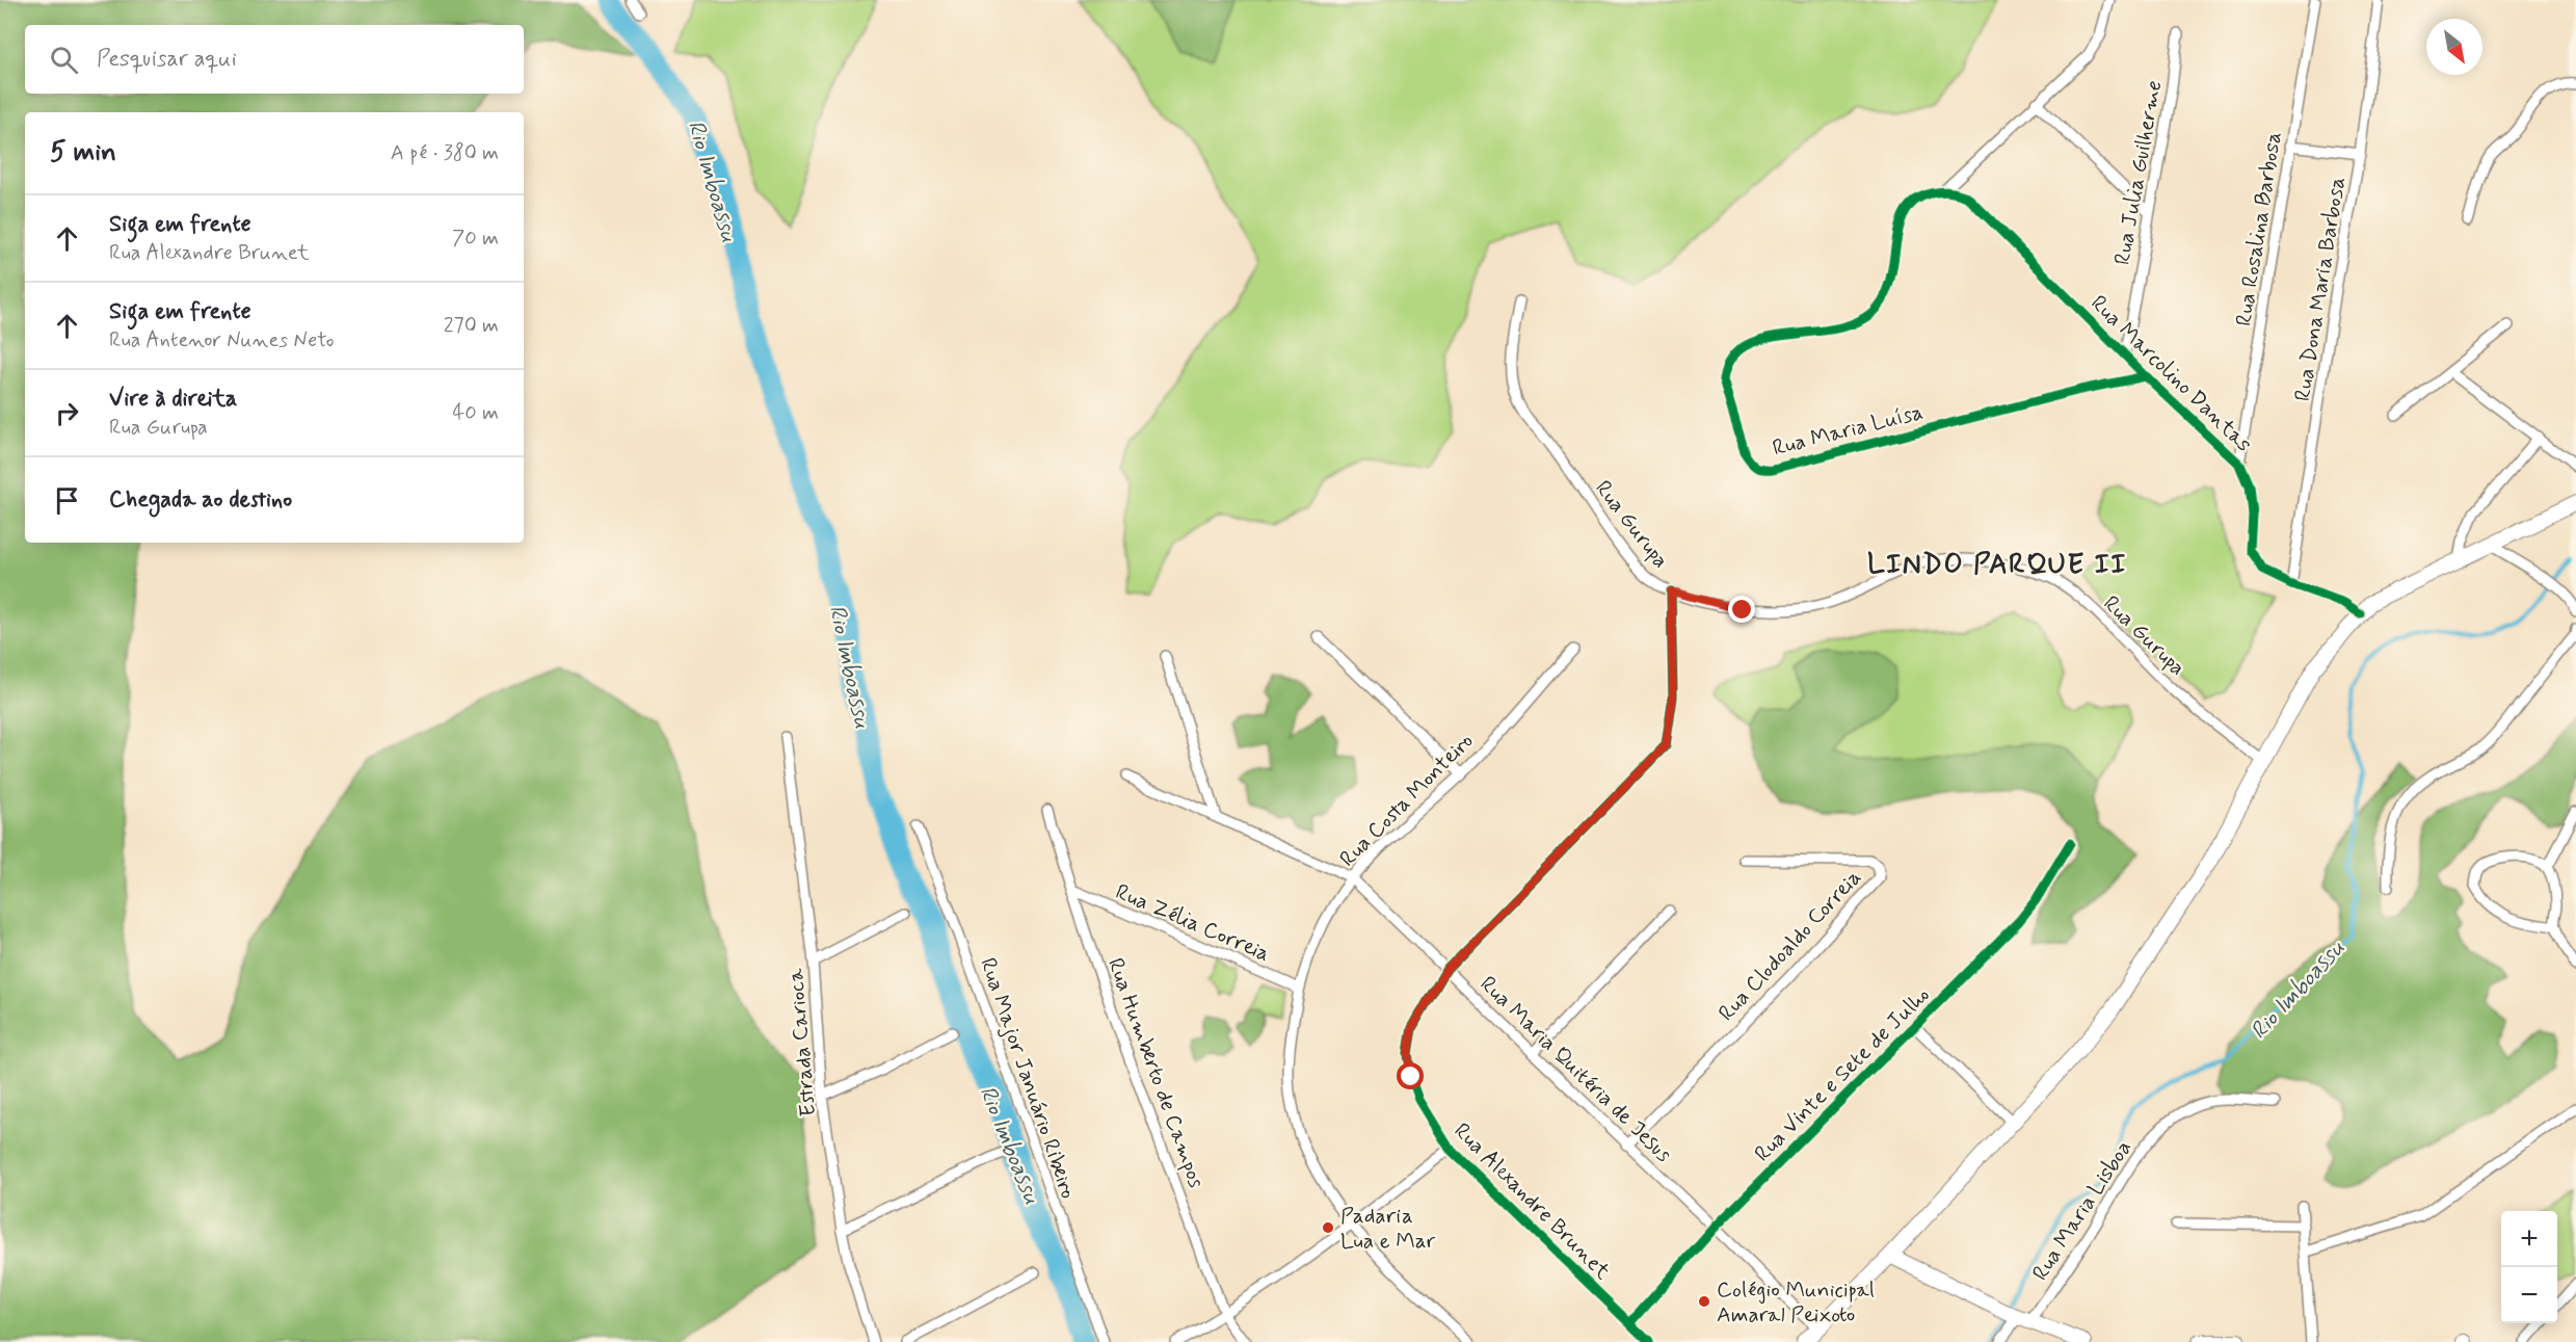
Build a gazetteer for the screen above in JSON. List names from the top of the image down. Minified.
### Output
{"streets":{"street":["Rua Julia Guilherme","Rua Rosalina Barbosa","Rua Dona Maria Barbosa","Rua Marcolino Dantas","Rua Maria Luísa","Rua Gurupa","Rua Costa Monteiro","Rua Zélia Correia","Rua Clodoaldo Correia","Estrada Carioca","Rua Maria Quitéria de Jesus","Rua Humberto de Campos","Rua Vinte e Sete de Julho","Rua Major Januário Ribeiro","Rua Alexandre Brunet","Rua Maria Lisboa"]},"crossings":[["Rua Julia Guilherme","Rua Marcolino Dantas"],["Rua Rosalina Barbosa","Rua Marcolino Dantas"],["Rua Dona Maria Barbosa","Rua Marcolino Dantas"],["Rua Marcolino Dantas","Rua Maria Luísa"],["Rua Gurupa","Rua Alexandre Brunet"],["Rua Costa Monteiro","Rua Zélia Correia"],["Rua Costa Monteiro","Rua Maria Quitéria de Jesus"],["Rua Zélia Correia","Rua Humberto de Campos"],["Rua Clodoaldo Correia","Rua Maria Quitéria de Jesus"],["Rua Maria Quitéria de Jesus","Rua Vinte e Sete de Julho"],["Rua Maria Quitéria de Jesus","Rua Alexandre Brunet"],["Rua Vinte e Sete de Julho","Rua Alexandre Brunet"]],"districts":["LINDO PARQUE II"],"water":["Rio Imboassu"],"places":["Padaria Lua e Mar","Colégio Municipal Amaral Peixoto"],"north":"bottom right","page":{"search":"Pesquisar aqui","heading":["5 min","A pé · 380 m"],"list":[["Siga em frente","Rua Alexandre Brunet","70 m"],["Siga em frente","Rua Antenor Nunes Neto","270 m"],["Vire à direita","Rua Gurupa","40 m"],"Chegada ao destino"],"map_buttons":["+","−"]}}
